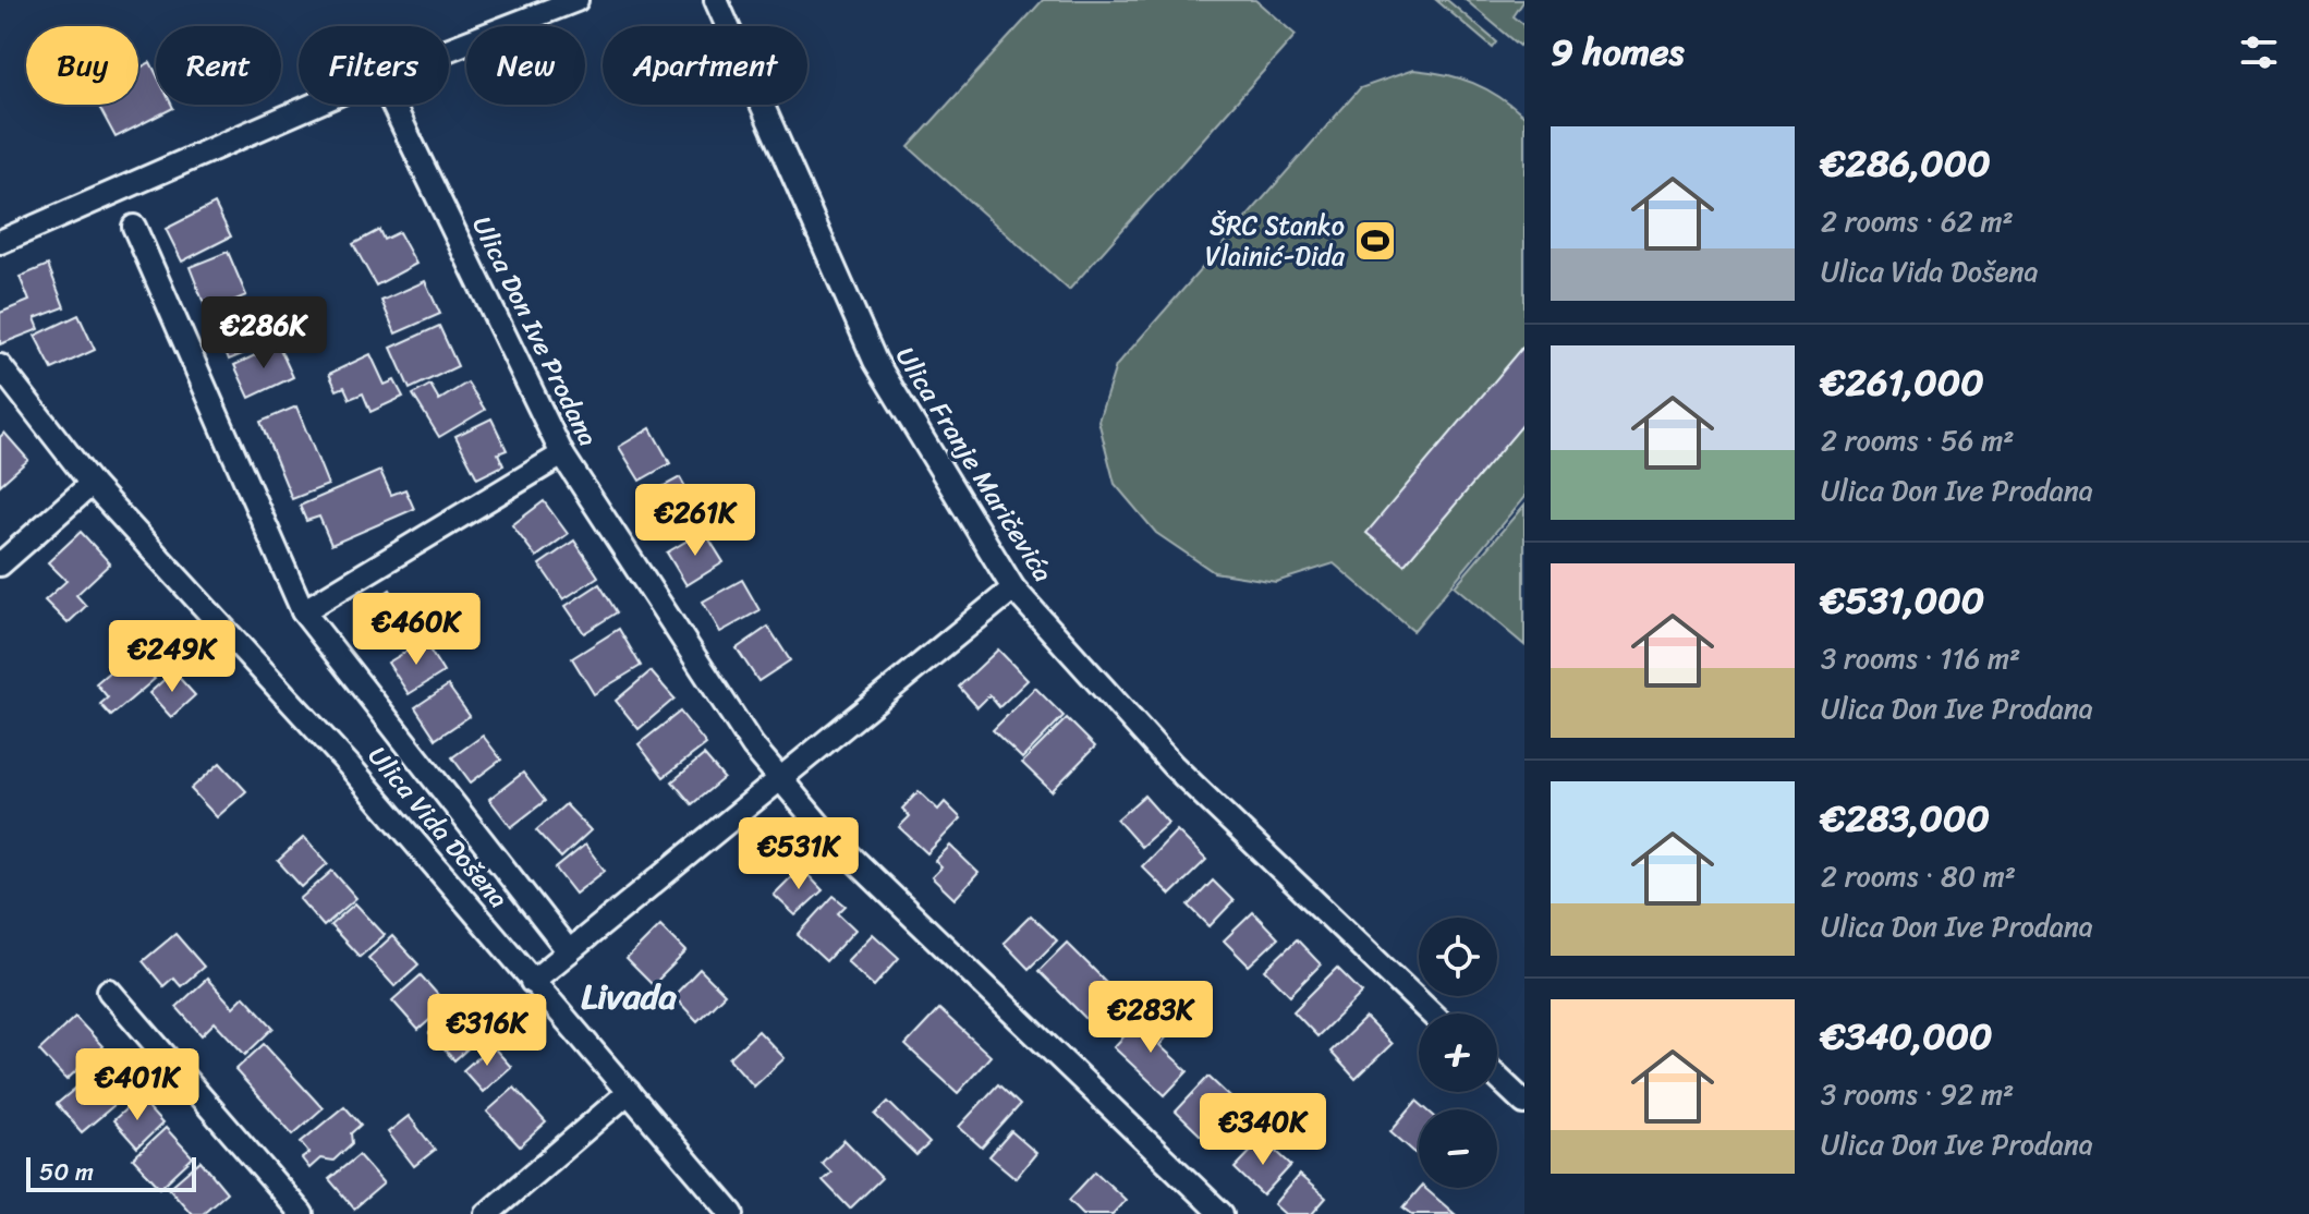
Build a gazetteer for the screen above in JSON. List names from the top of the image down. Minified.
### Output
{"streets":{"street":["Ulica Don Ive Prodana","Ulica Franje Maričevića","Ulica Vida Došena"]},"districts":["Livada"],"places":{"sports":["ŠRC Stanko Vlainić-Dida"]},"scale_bar":"50 m","page":{"heading":"9 homes","chip":["Buy","Rent","Filters","New","Apartment"],"list":[{"name":"€286,000","note":"2 rooms · 62 m² · Ulica Vida Došena"},{"name":"€261,000","note":"2 rooms · 56 m² · Ulica Don Ive Prodana"},{"name":"€531,000","note":"3 rooms · 116 m² · Ulica Don Ive Prodana"},{"name":"€283,000","note":"2 rooms · 80 m² · Ulica Don Ive Prodana"},{"name":"€340,000","note":"3 rooms · 92 m² · Ulica Don Ive Prodana"}],"price":["€286K","€261K","€460K","€249K","€531K","€283K","€316K","€401K","€340K"],"map_buttons":["+","−"],"scale":"50 m"}}
